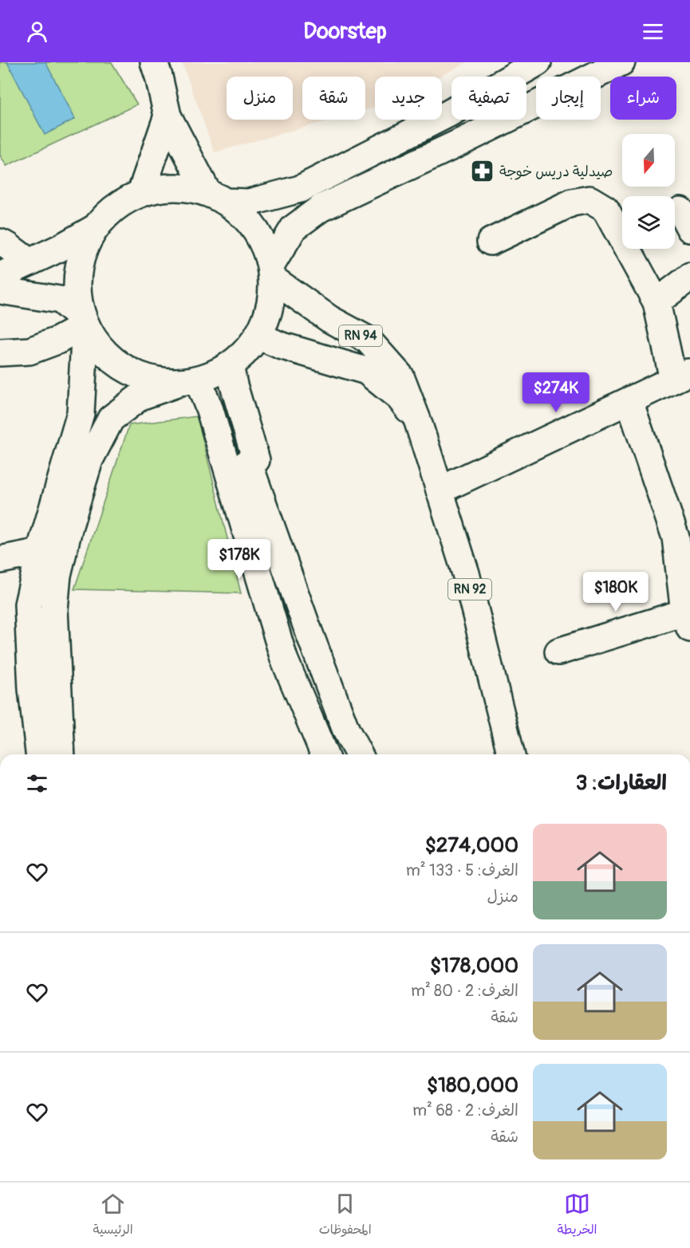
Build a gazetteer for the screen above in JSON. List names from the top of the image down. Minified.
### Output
{"streets":{"main road":["RN 94","RN 92"]},"crossings":[["RN 94","RN 92"]],"places":{"pharmacy":["صيدلية دريس خوجة"]},"north":"bottom","page":{"header":"Doorstep","chip":["شراء","إيجار","تصفية","جديد","شقة","منزل"],"price":["$274K","$178K","$180K"],"heading":"العقارات: 3","list":[{"name":"$274,000","note":"الغرف: 5 · 133 m² · منزل"},{"name":"$178,000","note":"الغرف: 2 · 80 m² · شقة"},{"name":"$180,000","note":"الغرف: 2 · 68 m² · شقة"}],"tabs":["الخريطة","المحفوظات","الرئيسية"]}}
